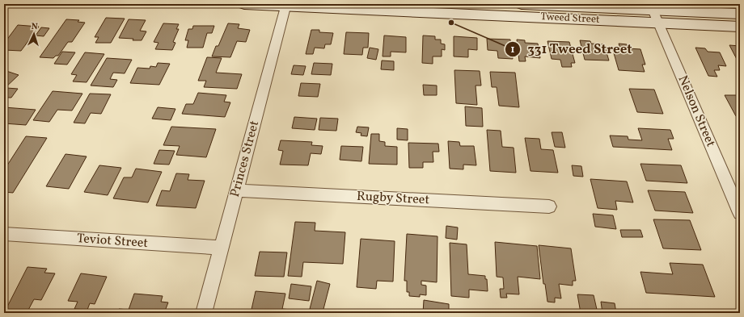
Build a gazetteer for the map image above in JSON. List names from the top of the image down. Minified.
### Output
{"streets":{"main road":["Tweed Street"],"street":["Nelson Street","Princes Street","Rugby Street","Teviot Street"]},"crossings":[["Tweed Street","Nelson Street"],["Tweed Street","Princes Street"],["Princes Street","Rugby Street"],["Princes Street","Teviot Street"]],"places":["331 Tweed Street"],"north":"top"}
